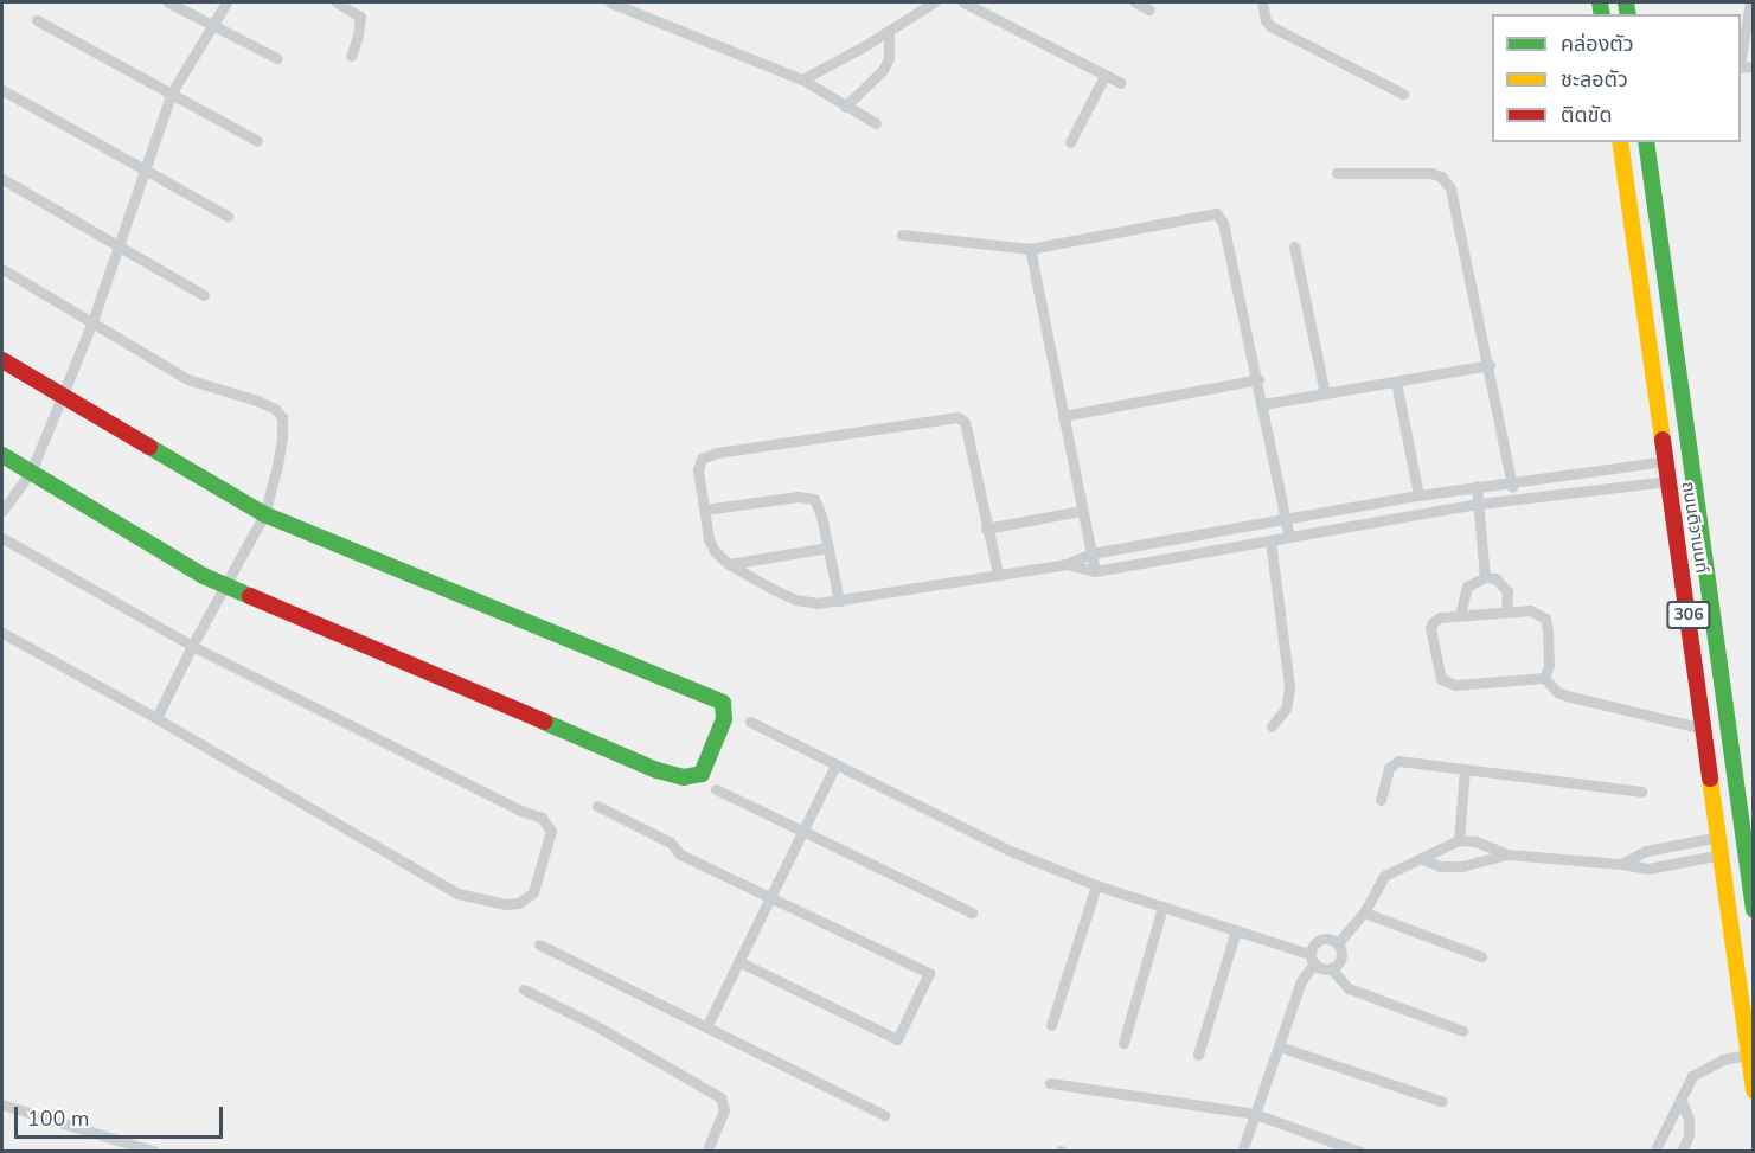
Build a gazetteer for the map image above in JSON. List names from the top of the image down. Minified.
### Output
{"streets":{"main road":["ถนนติวานนท์","306"]},"legend":["คล่องตัว","ชะลอตัว","ติดขัด"],"scale_bar":"100 m"}
